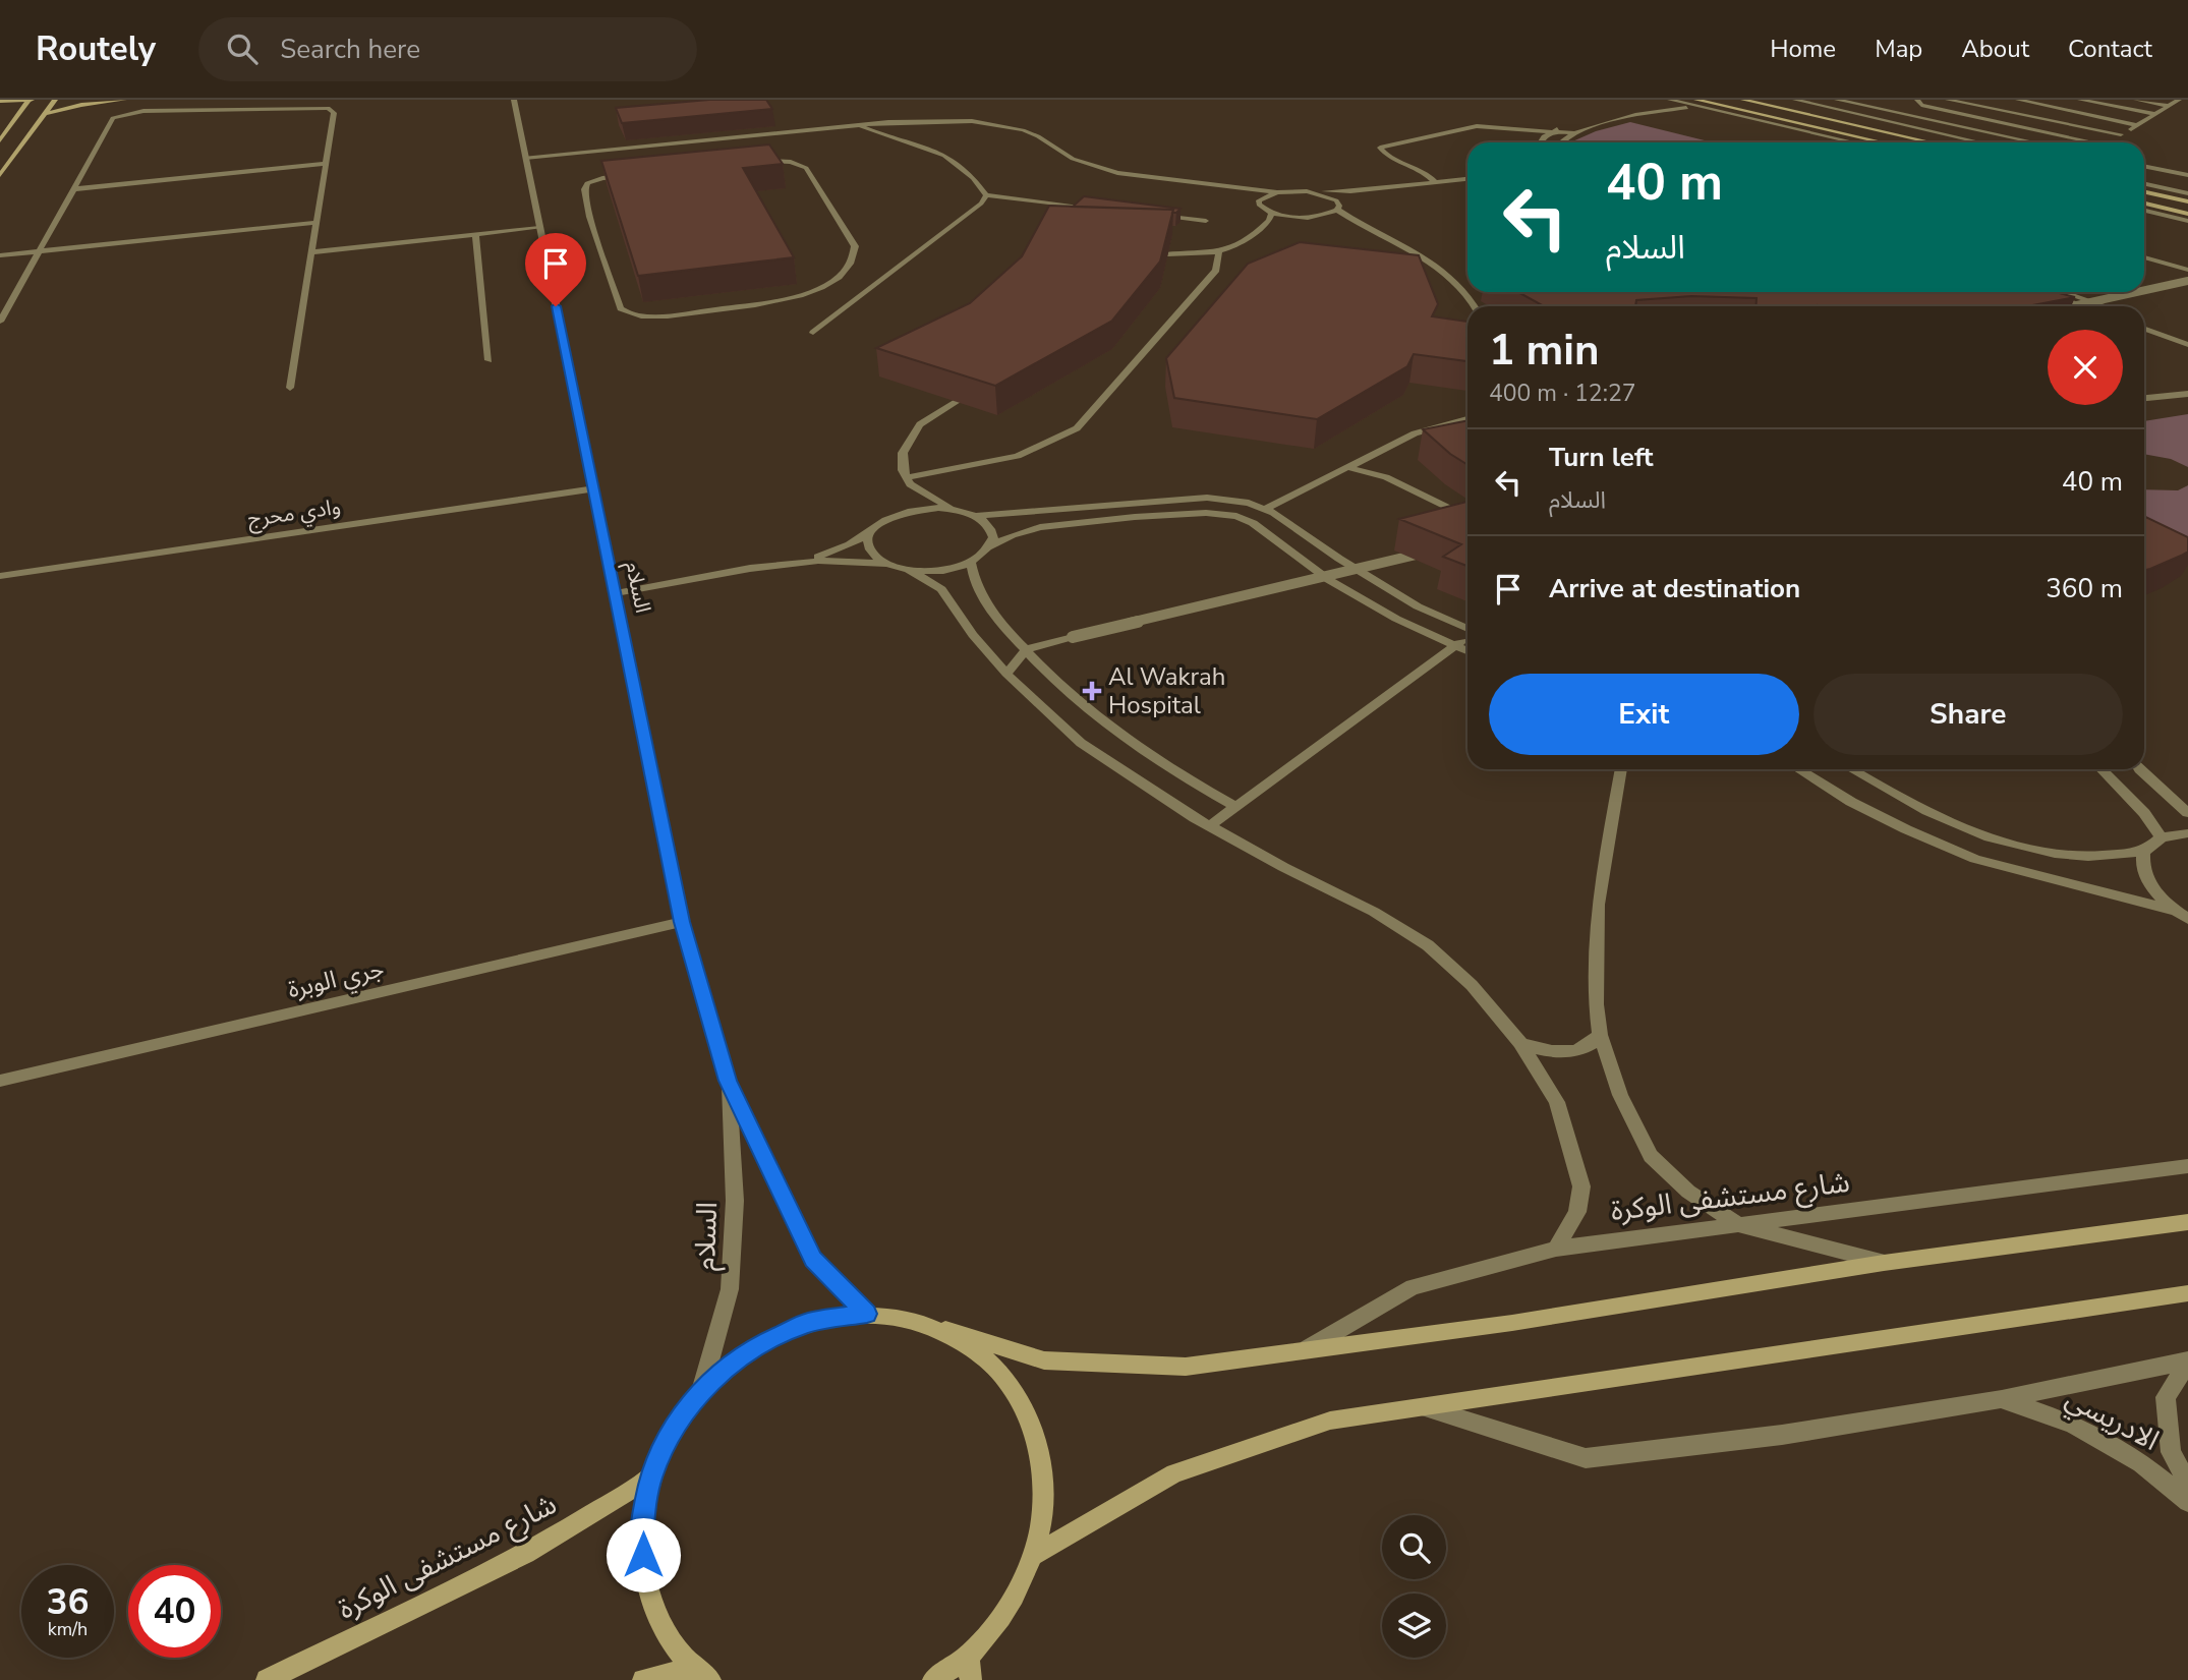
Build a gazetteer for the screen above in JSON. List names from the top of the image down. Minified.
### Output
{"streets":{"street":["وادي محرج","السلام","جري الوبرة","شارع مستشفى الوكرة","الادريسي"]},"crossings":[["وادي محرج","السلام"],["السلام","جري الوبرة"],["السلام","شارع مستشفى الوكرة"]],"places":{"health":["Al Wakrah Hospital"]},"page":{"header":"Routely","search":"Search here","nav":["Home","Map","About","Contact"],"turn":["40 m","السلام"],"heading":["1 min","400 m · 12:27"],"list":[{"name":"Turn left","note":"السلام","value":"40 m"},{"name":"Arrive at destination","value":"360 m"}],"buttons":["Exit","Share"],"speed":"36 km/h","limit":"40"}}
